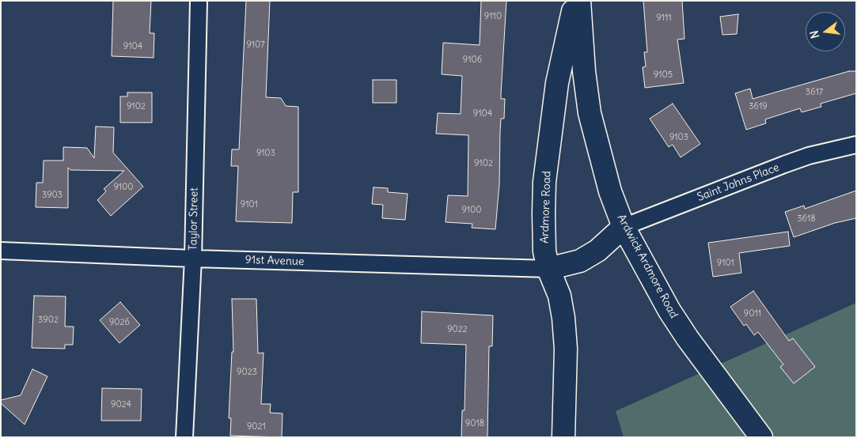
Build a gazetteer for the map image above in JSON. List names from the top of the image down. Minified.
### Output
{"streets":{"street":["Saint Johns Place","Ardmore Road","Taylor Street","91st Avenue","Ardwick Ardmore Road"]},"crossings":[["Saint Johns Place","Ardwick Ardmore Road"],["Ardmore Road","91st Avenue"],["Taylor Street","91st Avenue"]],"house_numbers":["9110","9111","9107","9104","9106","9105","3617","9102","3619","9104","9103","9103","9102","9100","3903","9101","9100","3618","9101","9011","3902","9026","9022","9023","9024","9018","9021"],"north":"left"}
